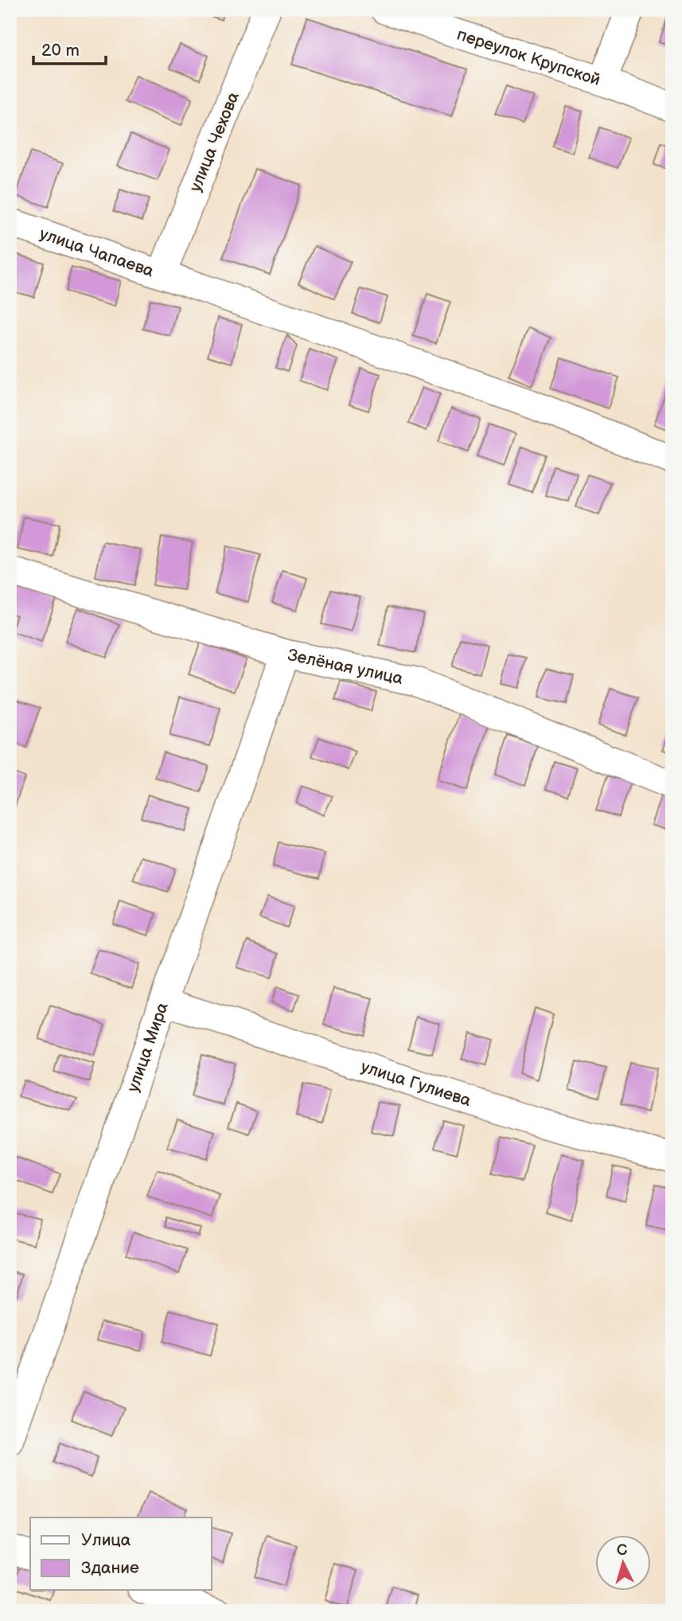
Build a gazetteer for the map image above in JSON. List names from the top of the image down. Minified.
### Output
{"streets":{"street":["переулок Крупской","улица Чехова","улица Чапаева","Зелёная улица","улица Мира","улица Гулиева"]},"crossings":[["улица Чехова","улица Чапаева"],["Зелёная улица","улица Мира"],["улица Мира","улица Гулиева"]],"legend":["Улица","Здание"],"scale_bar":"20 m","north":"top"}
